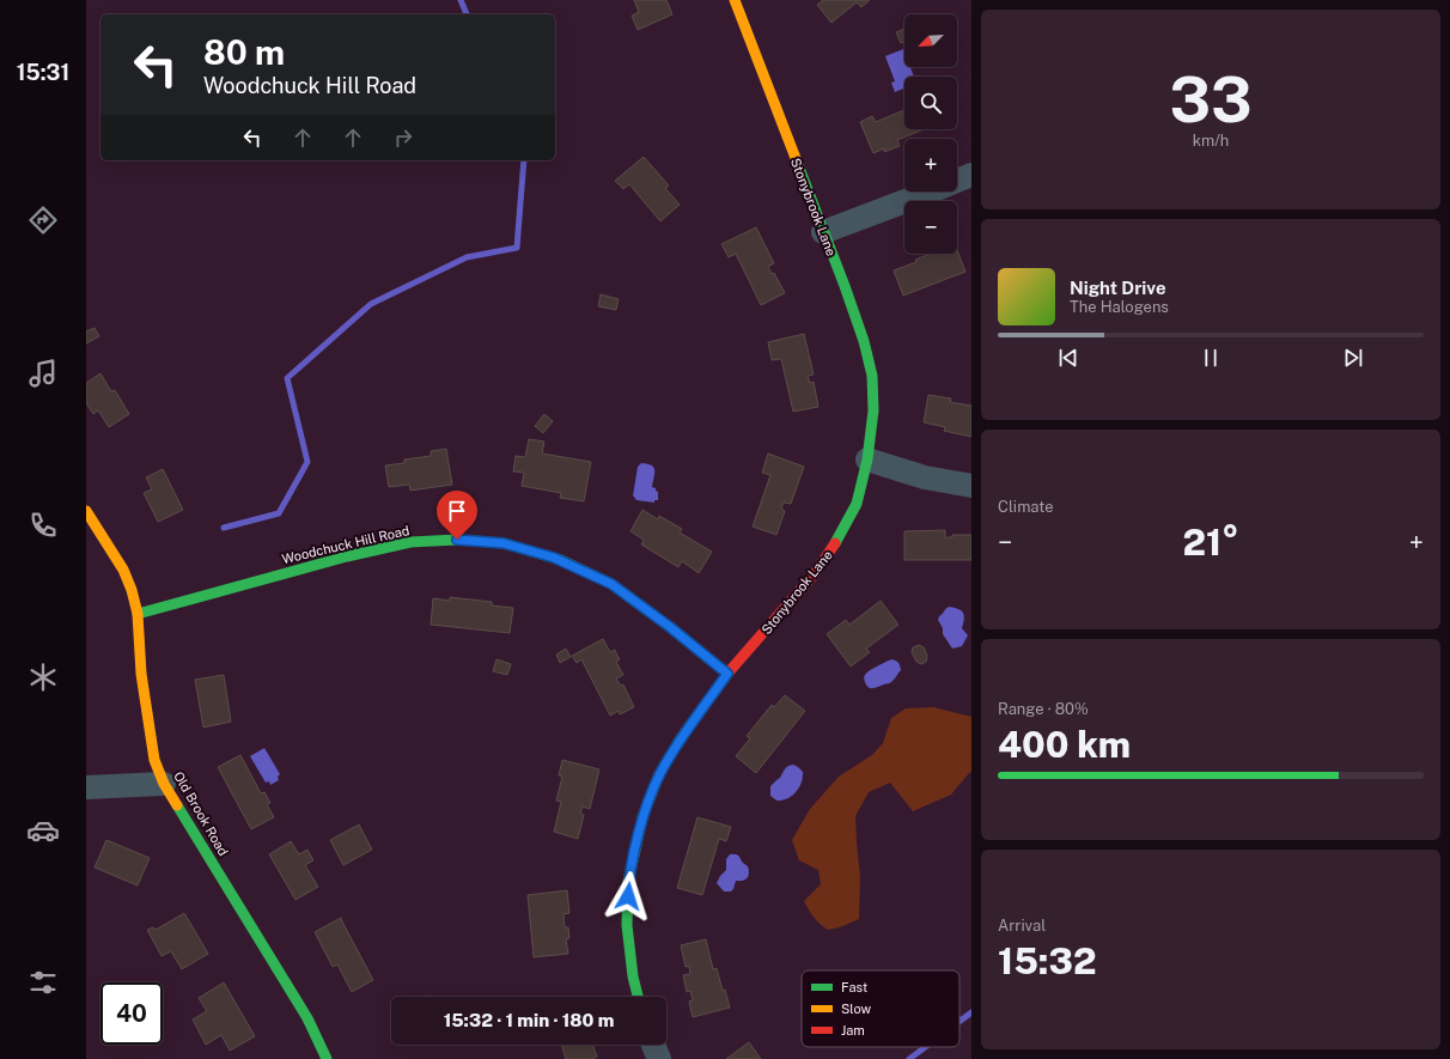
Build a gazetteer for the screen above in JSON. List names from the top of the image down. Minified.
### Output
{"streets":{"street":["Stonybrook Lane","Woodchuck Hill Road","Old Brook Road"]},"crossings":[["Stonybrook Lane","Woodchuck Hill Road"],["Woodchuck Hill Road","Old Brook Road"]],"legend":["Fast","Slow","Jam"],"north":"bottom left","page":{"tabs":"15:31","tile":[["33","km/h"],"Climate",["Range · 80%","400 km"],["Arrival","15:32"]],"map_buttons":["+","−"],"turn":["80 m","Woodchuck Hill Road"],"song":["Night Drive","The Halogens"],"heat":["−","21°","+"],"limit":"40","trip":"15:32 · 1 min · 180 m"}}
